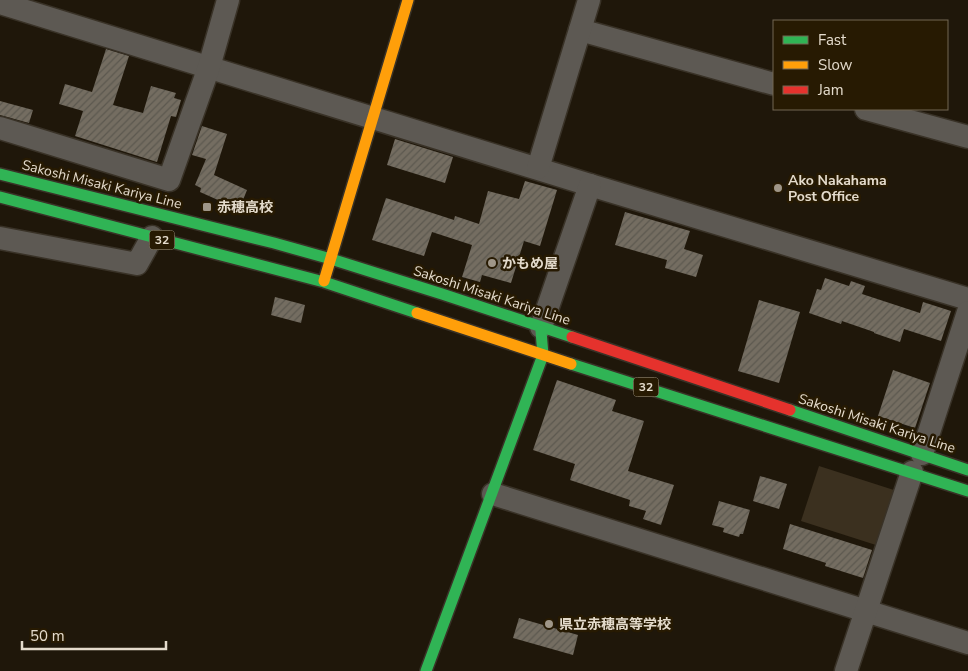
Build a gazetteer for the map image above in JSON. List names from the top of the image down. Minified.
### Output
{"streets":{"main road":["Sakoshi Misaki Kariya Line","32"]},"places":{"other":["Ako Nakahama Post Office","かもめ屋","県立赤穂高等学校"],"transit":["赤穂高校"]},"legend":["Fast","Slow","Jam"],"scale_bar":"50 m"}
